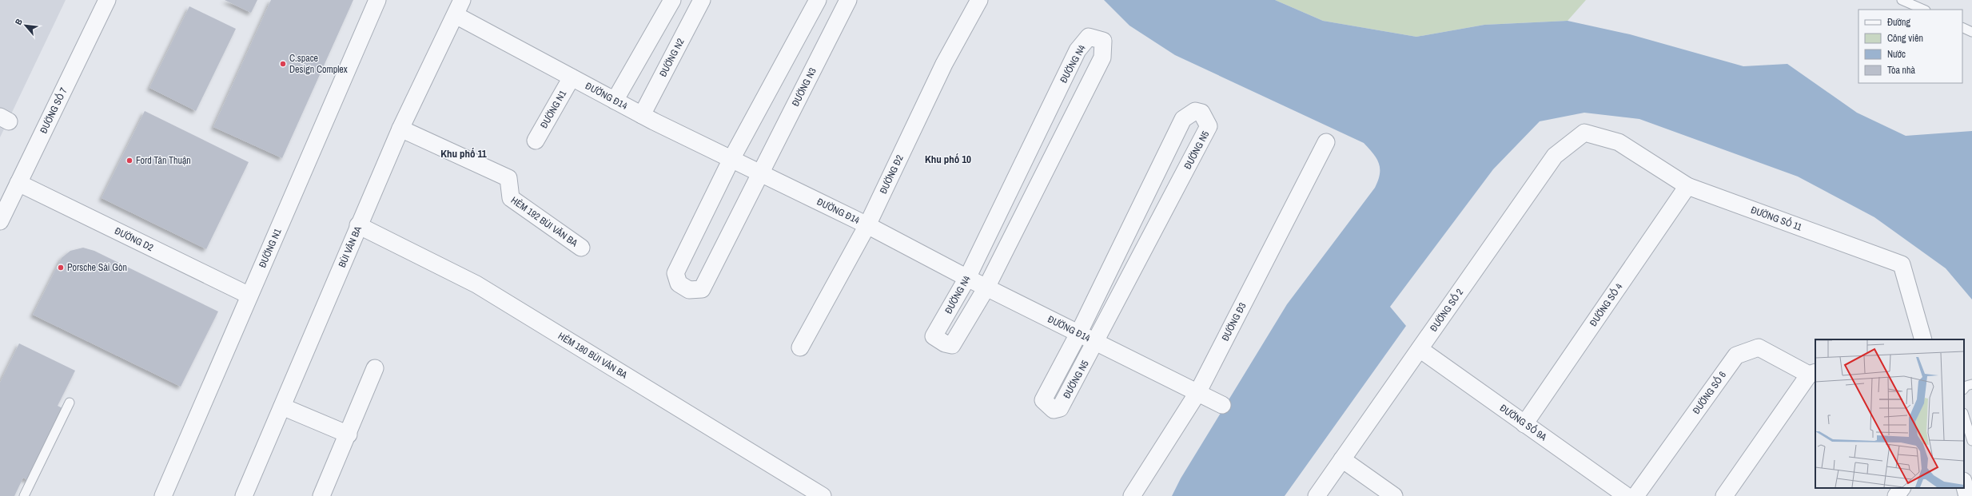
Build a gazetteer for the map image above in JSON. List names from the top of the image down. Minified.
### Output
{"streets":{"street":["ĐƯỜNG N2","ĐƯỜNG N4","ĐƯỜNG N3","ĐƯỜNG Đ14","ĐƯỜNG N1","ĐƯỜNG SỐ 7","ĐƯỜNG N5","ĐƯỜNG Đ2","ĐƯỜNG SỐ 11","HẺM 192 BÙI VĂN BA","ĐƯỜNG D2","BÙI VĂN BA","ĐƯỜNG SỐ 4","ĐƯỜNG SỐ 2","ĐƯỜNG Đ3","HẺM 180 BÙI VĂN BA","ĐƯỜNG SỐ 6","ĐƯỜNG SỐ 9A"]},"crossings":[["ĐƯỜNG N2","ĐƯỜNG Đ14"],["ĐƯỜNG N4","ĐƯỜNG Đ14"],["ĐƯỜNG N3","ĐƯỜNG Đ14"],["ĐƯỜNG Đ14","ĐƯỜNG N1"],["ĐƯỜNG Đ14","ĐƯỜNG N5"],["ĐƯỜNG Đ14","ĐƯỜNG Đ2"],["ĐƯỜNG Đ14","BÙI VĂN BA"],["ĐƯỜNG Đ14","ĐƯỜNG Đ3"],["ĐƯỜNG N1","ĐƯỜNG D2"],["ĐƯỜNG SỐ 7","ĐƯỜNG D2"],["ĐƯỜNG SỐ 11","ĐƯỜNG SỐ 4"],["ĐƯỜNG SỐ 11","ĐƯỜNG SỐ 2"],["HẺM 192 BÙI VĂN BA","BÙI VĂN BA"],["BÙI VĂN BA","HẺM 180 BÙI VĂN BA"],["ĐƯỜNG SỐ 4","ĐƯỜNG SỐ 9A"],["ĐƯỜNG SỐ 2","ĐƯỜNG SỐ 9A"]],"districts":["Khu phố 11","Khu phố 10"],"places":["C.space Design Complex","Ford Tân Thuận","Porsche Sài Gòn"],"legend":["Đường","Công viên","Nước","Tòa nhà"],"north":"top left"}
